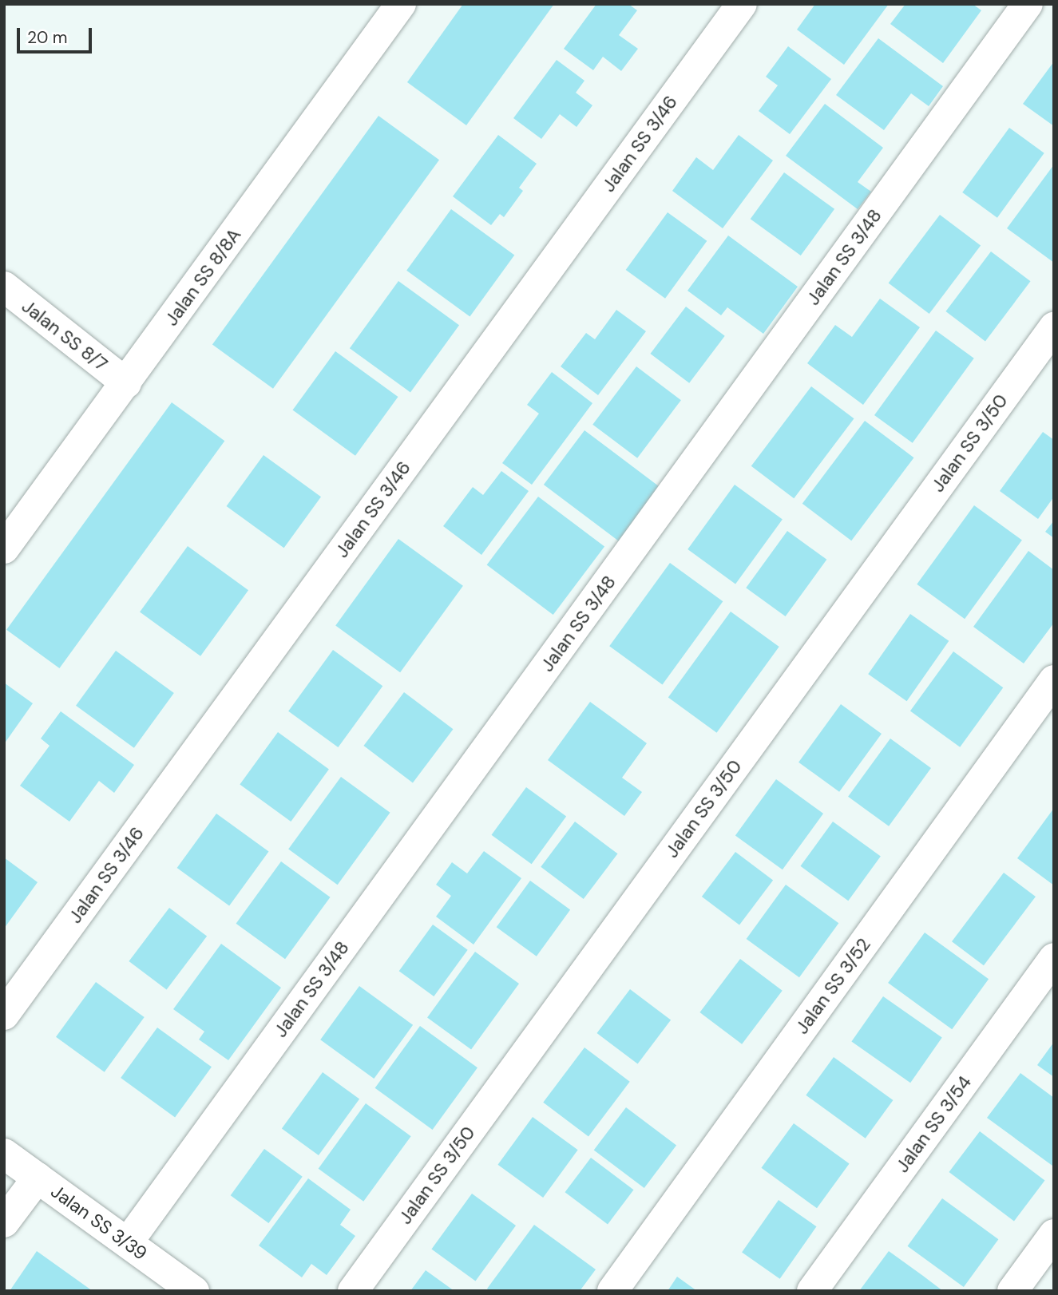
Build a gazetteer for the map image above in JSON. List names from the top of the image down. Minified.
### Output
{"streets":{"street":["Jalan SS 3/46","Jalan SS 3/48","Jalan SS 8/8A","Jalan SS 8/7","Jalan SS 3/50","Jalan SS 3/52","Jalan SS 3/54","Jalan SS 3/39"]},"crossings":[["Jalan SS 3/48","Jalan SS 3/39"],["Jalan SS 8/8A","Jalan SS 8/7"]],"scale_bar":"20 m"}
